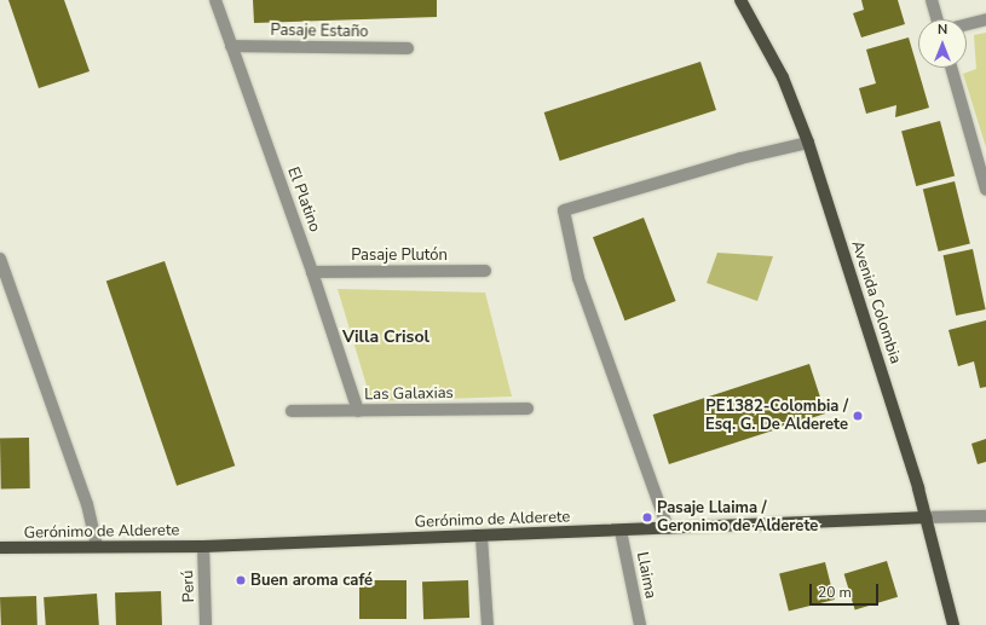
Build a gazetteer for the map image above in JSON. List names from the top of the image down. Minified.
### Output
{"streets":{"main road":["Avenida Colombia","Gerónimo de Alderete"],"street":["Pasaje Estaño","El Platino","Pasaje Plutón","Las Galaxias","Llaima","Perú"]},"crossings":[["Pasaje Estaño","El Platino"],["El Platino","Pasaje Plutón"],["El Platino","Las Galaxias"],["Avenida Colombia","Gerónimo de Alderete"],["Gerónimo de Alderete","Llaima"],["Gerónimo de Alderete","Perú"]],"districts":["Villa Crisol"],"places":["PE1382-Colombia / Esq. G. De Alderete","Pasaje Llaima / Geronimo de Alderete","Buen aroma café"],"scale_bar":"20 m","north":"top"}
